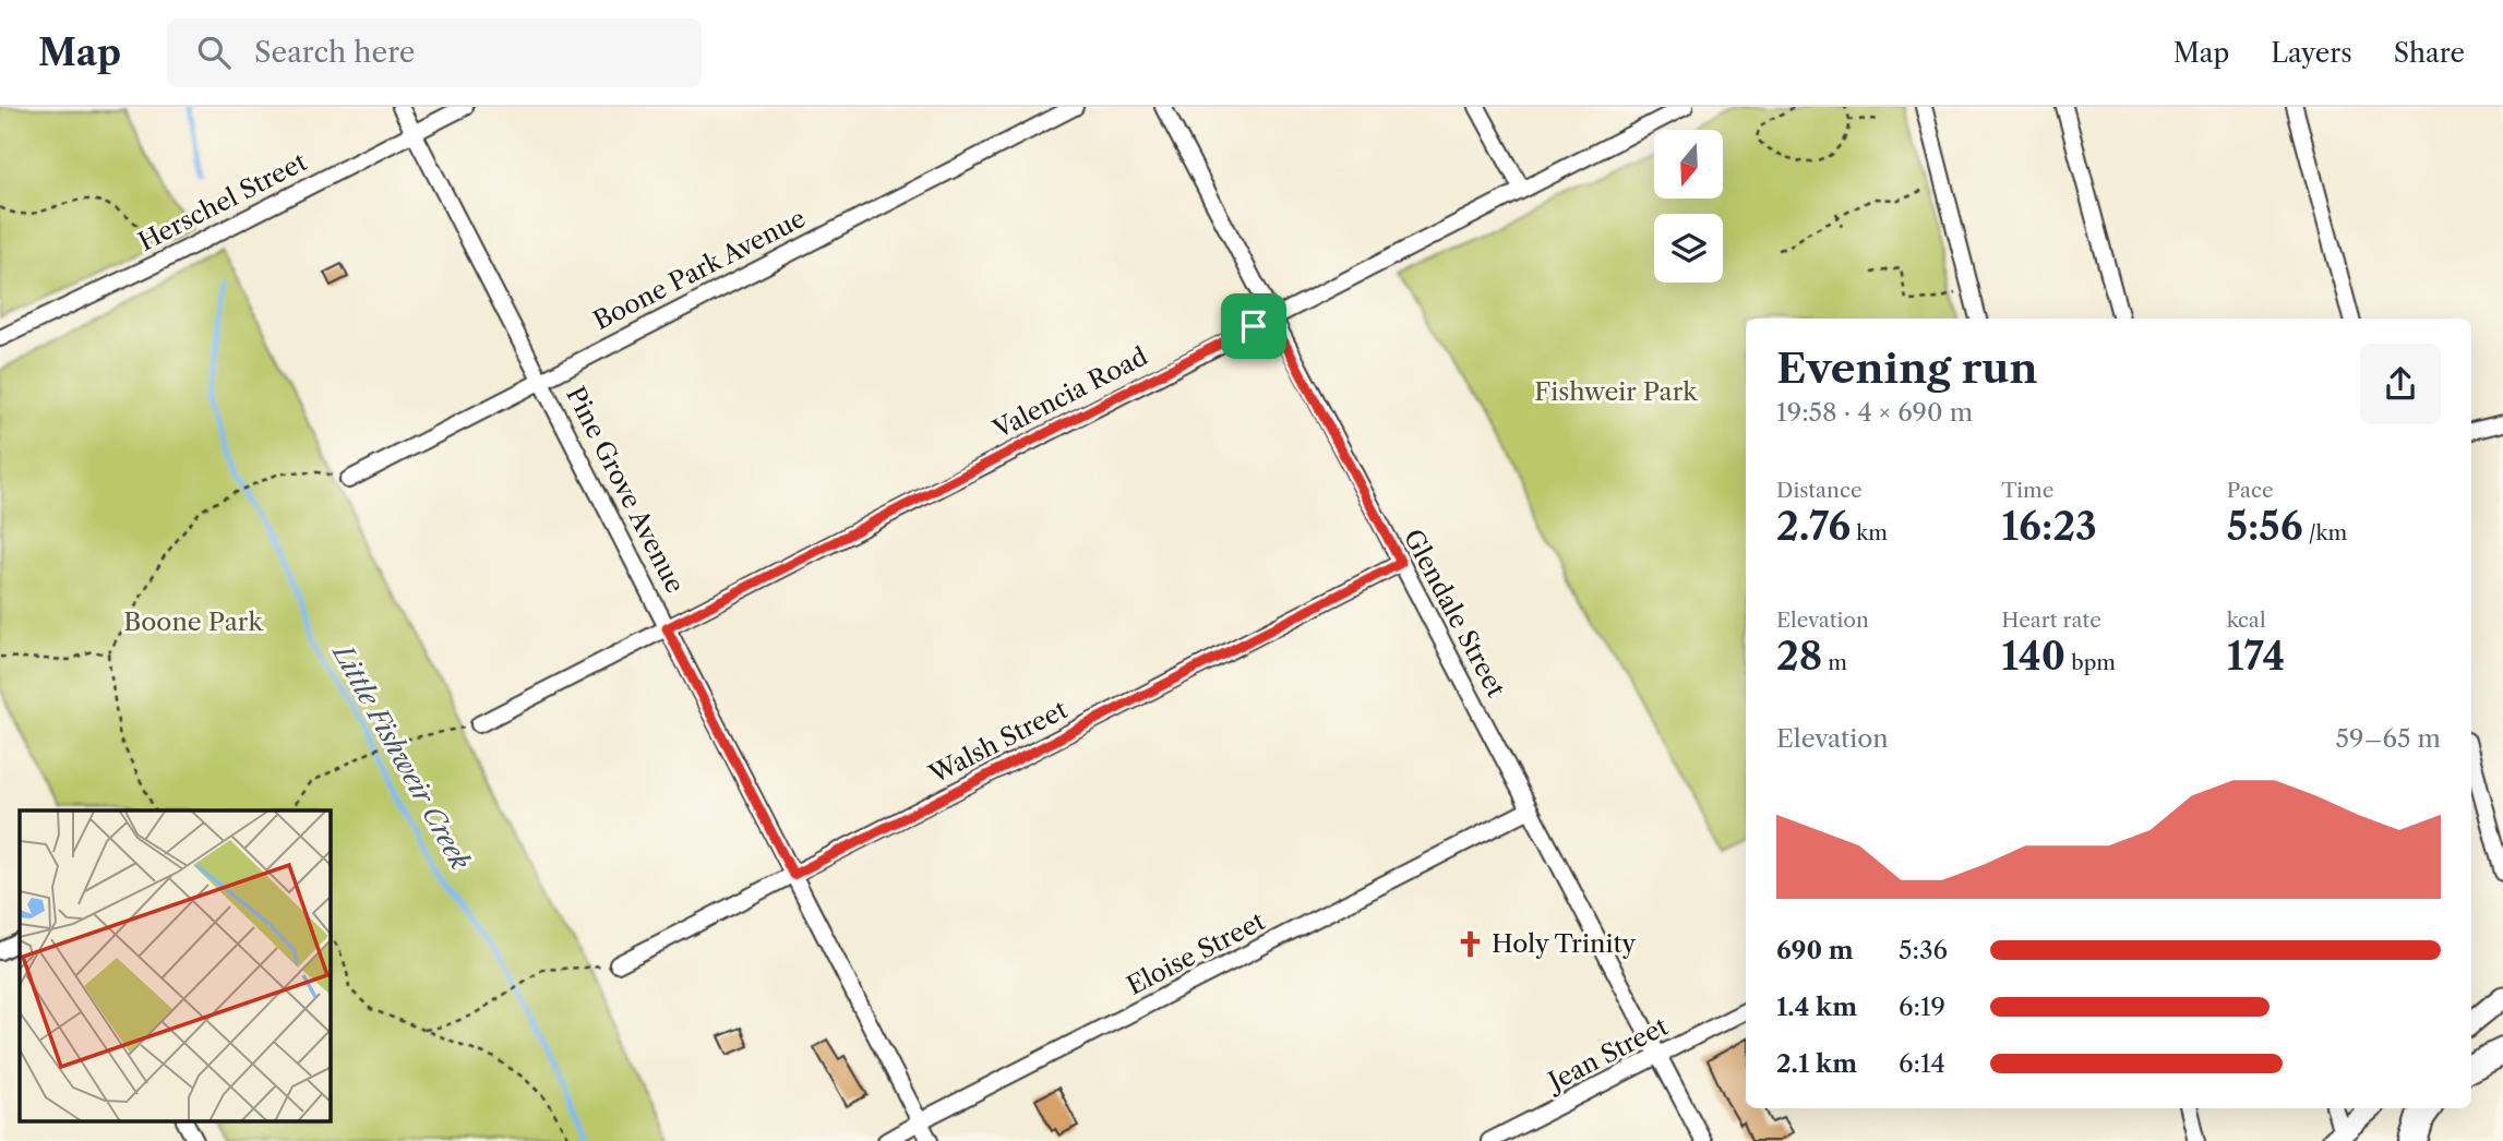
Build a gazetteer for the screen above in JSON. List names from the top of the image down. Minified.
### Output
{"streets":{"street":["Herschel Street","Boone Park Avenue","Valencia Road","Pine Grove Avenue","Glendale Street","Walsh Street","Eloise Street","Jean Street"]},"crossings":[["Herschel Street","Pine Grove Avenue"],["Boone Park Avenue","Pine Grove Avenue"],["Valencia Road","Pine Grove Avenue"],["Valencia Road","Glendale Street"],["Pine Grove Avenue","Walsh Street"],["Pine Grove Avenue","Eloise Street"],["Glendale Street","Walsh Street"],["Glendale Street","Eloise Street"],["Glendale Street","Jean Street"]],"water":["Little Fishweir Creek"],"parks":["Fishweir Park","Boone Park"],"places":{"church":["Holy Trinity"]},"north":"bottom","page":{"header":"Map","search":"Search here","nav":["Map","Layers","Share"],"heading":["Evening run","19:58 · 4 × 690 m"],"stats":[["Distance","2.76 km"],["Time","16:23"],["Pace","5:56 /km"],["Elevation","28 m"],["Heart rate","140 bpm"],["kcal","174"]],"chart":["Elevation","59–65 m"],"list":[{"name":"690 m","note":"5:36"},{"name":"1.4 km","note":"6:19"},{"name":"2.1 km","note":"6:14"}]}}
